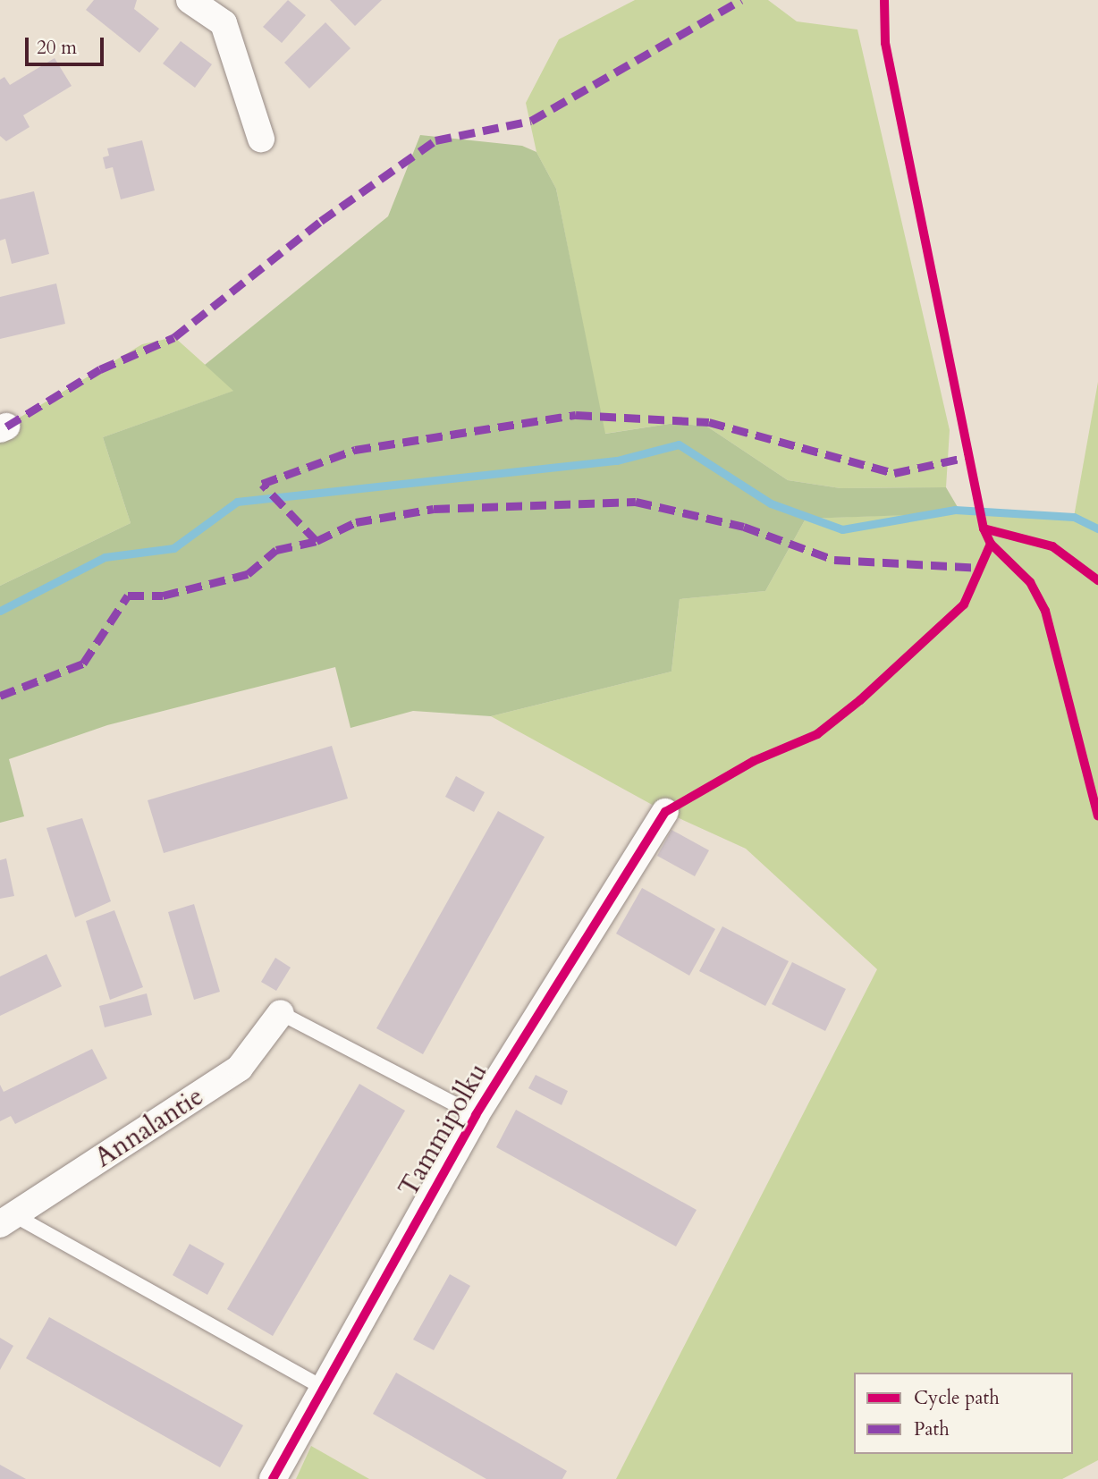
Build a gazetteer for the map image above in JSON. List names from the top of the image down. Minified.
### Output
{"streets":{"street":["Annalantie","Tammipolku"]},"legend":["Cycle path","Path"],"scale_bar":"20 m"}
